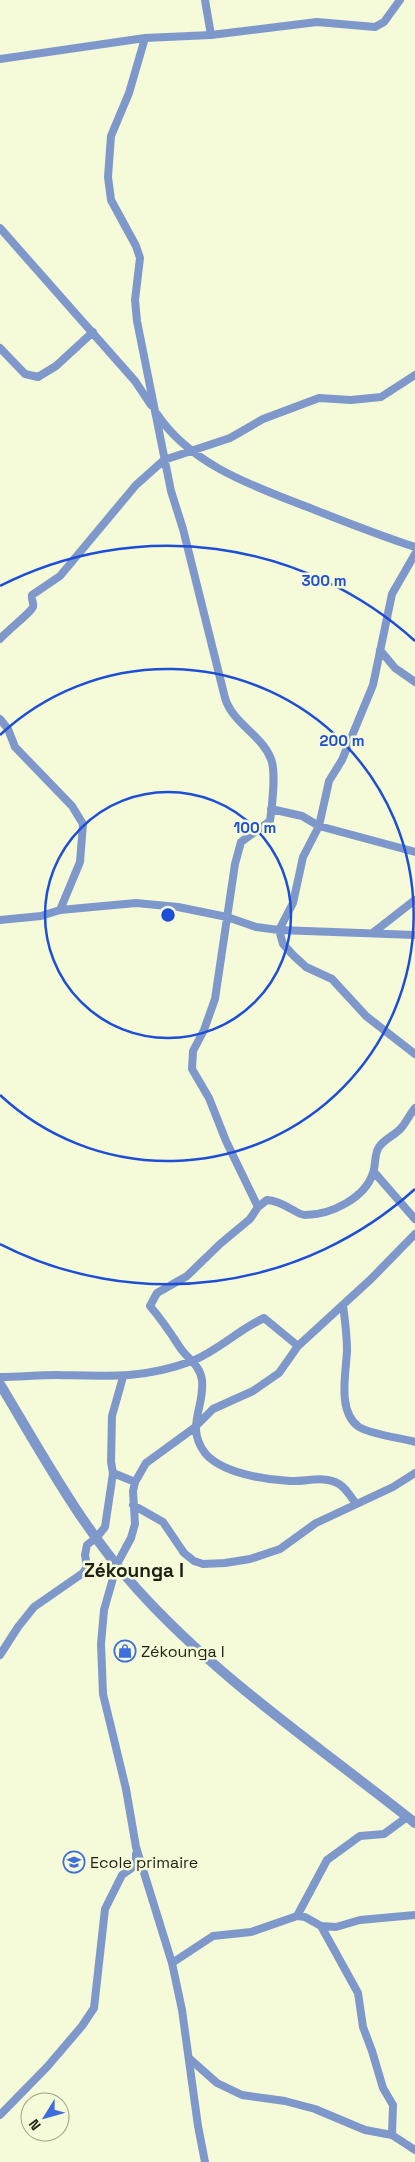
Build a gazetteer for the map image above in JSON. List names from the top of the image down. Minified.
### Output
{"districts":["Zékounga I"],"places":{"shop":["Zékounga I"],"school or university":["Ecole primaire"]},"north":"bottom left","rings":["300 m","200 m","100 m"]}
